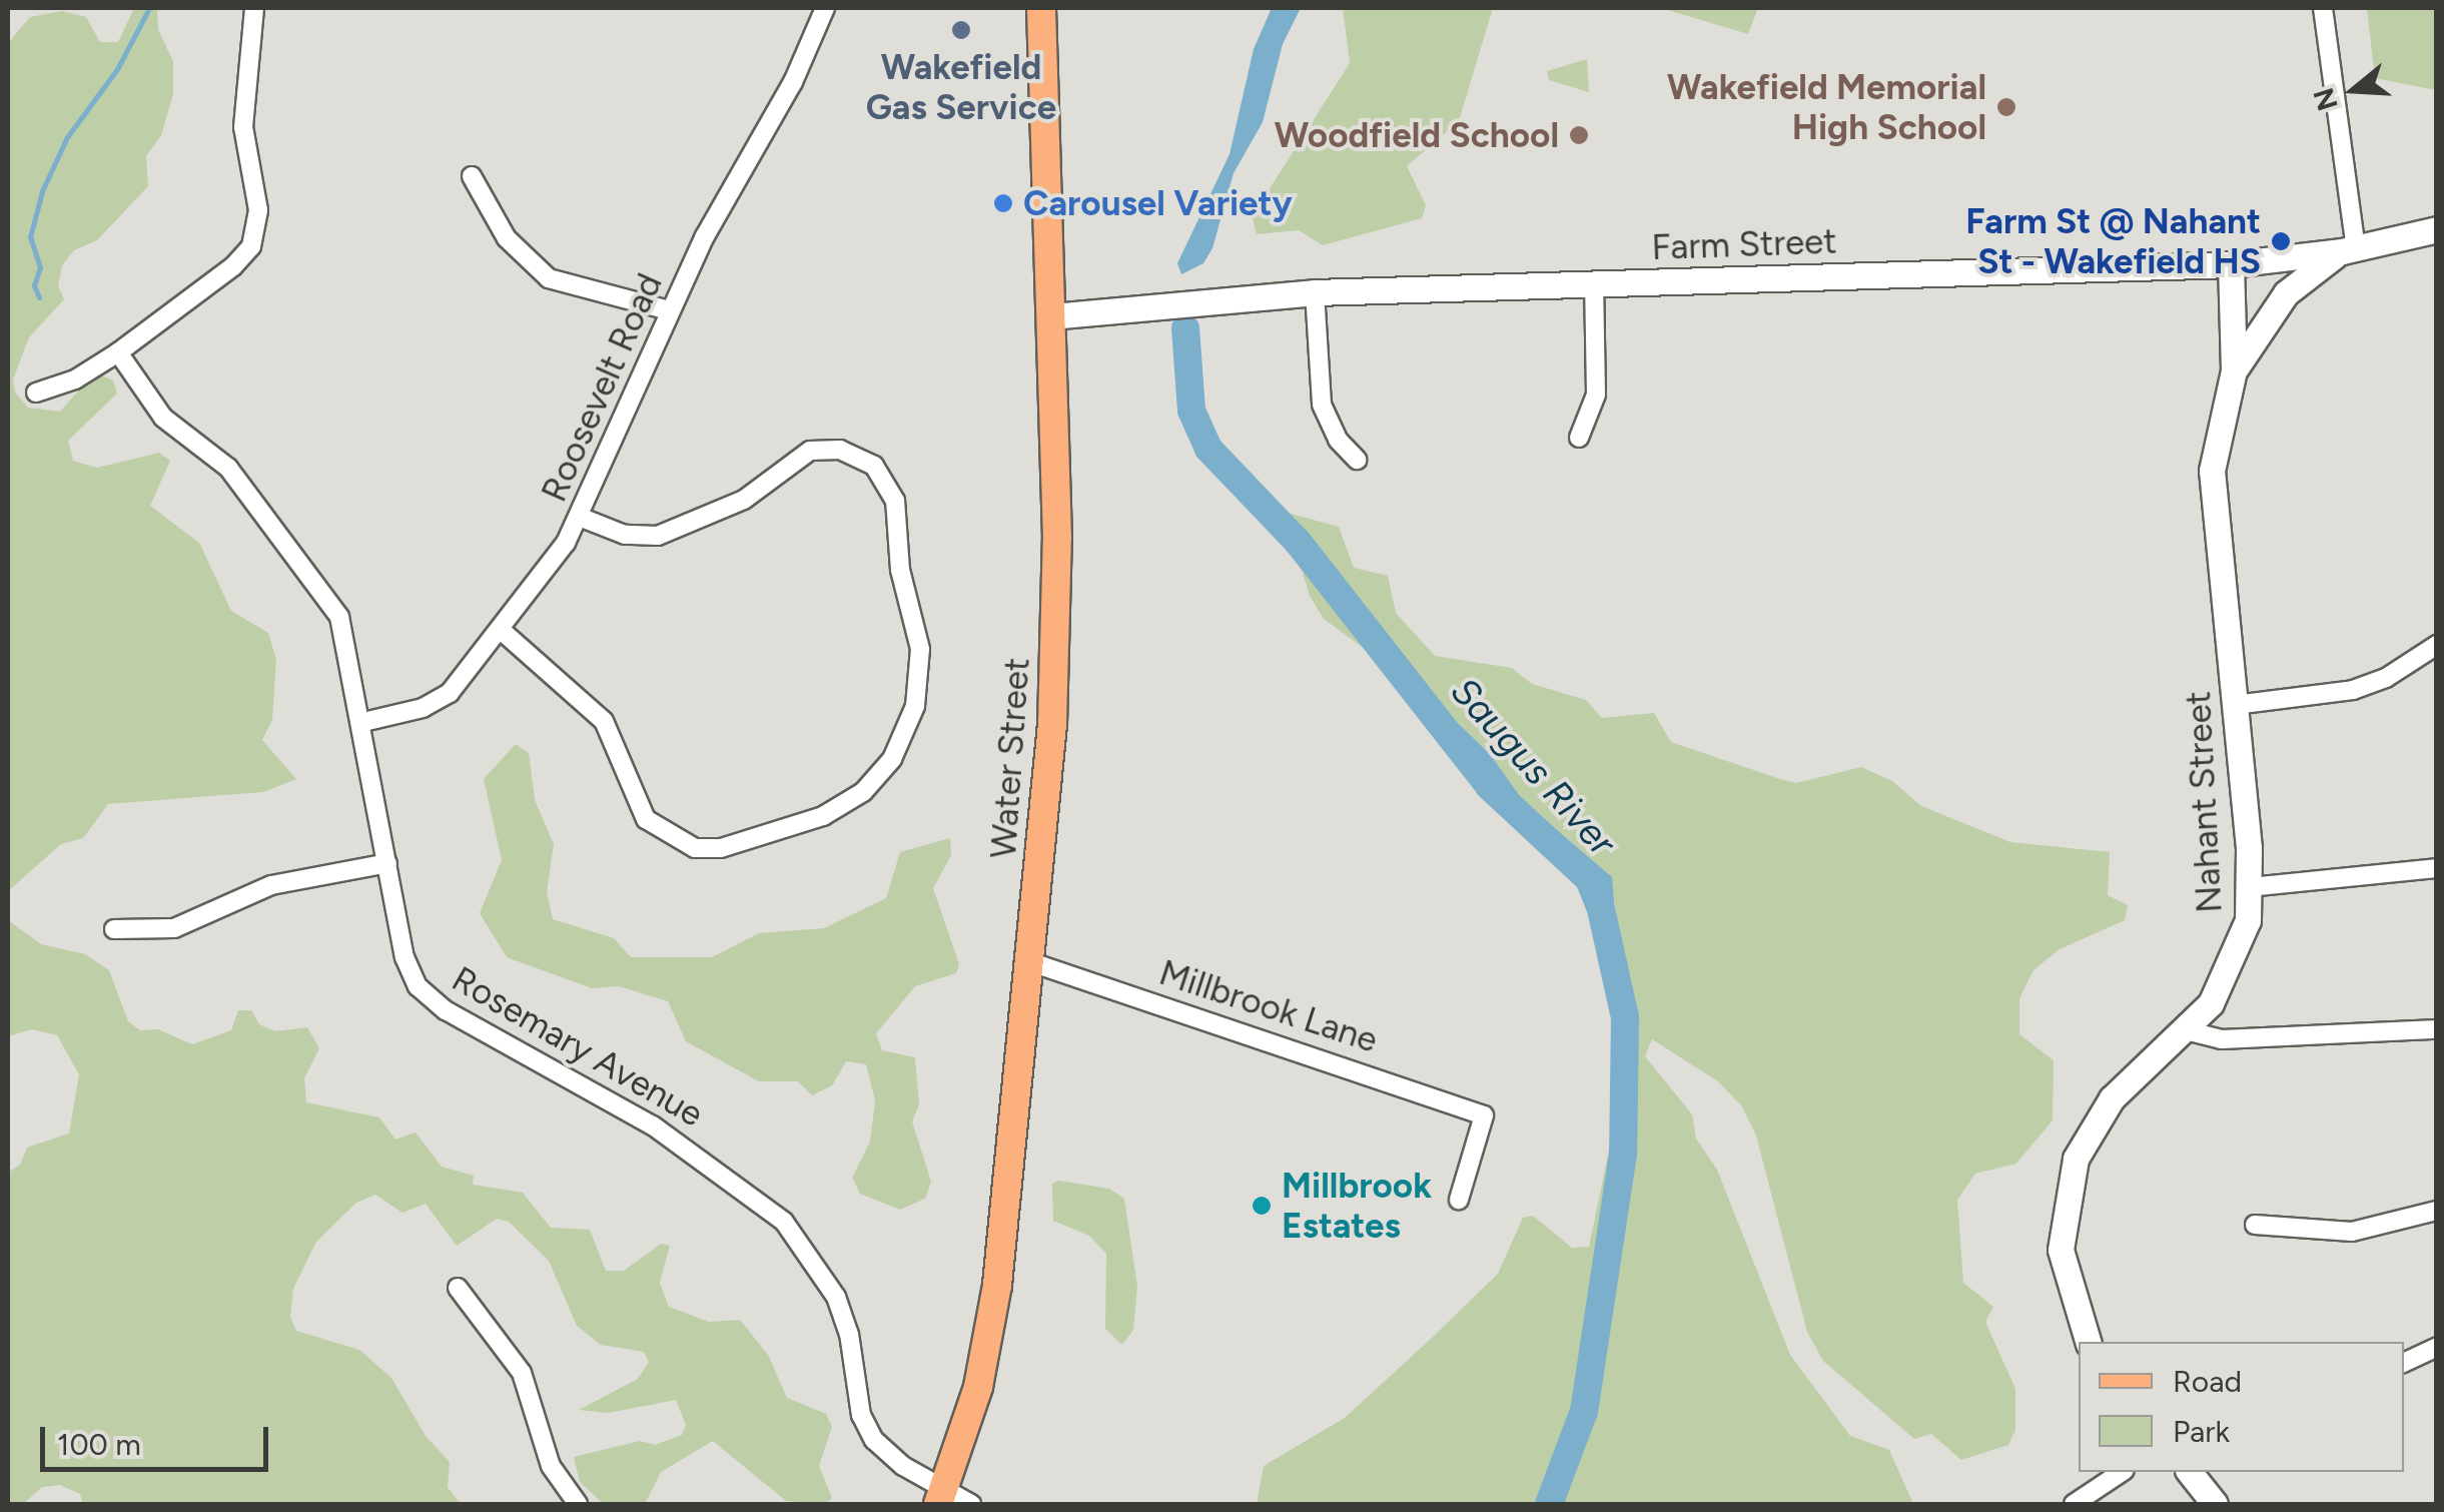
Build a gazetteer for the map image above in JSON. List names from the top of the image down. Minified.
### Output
{"streets":{"main road":["Farm Street","Water Street","Nahant Street"],"street":["Roosevelt Road","Millbrook Lane","Rosemary Avenue"]},"crossings":[["Farm Street","Water Street"],["Farm Street","Nahant Street"],["Roosevelt Road","Rosemary Avenue"],["Water Street","Millbrook Lane"],["Water Street","Rosemary Avenue"]],"water":["Saugus River"],"places":["Wakefield Gas Service","Wakefield Memorial High School","Woodfield School","Carousel Variety","Farm St @ Nahant St - Wakefield HS","Millbrook Estates"],"legend":["Road","Park"],"scale_bar":"100 m","north":"left"}
